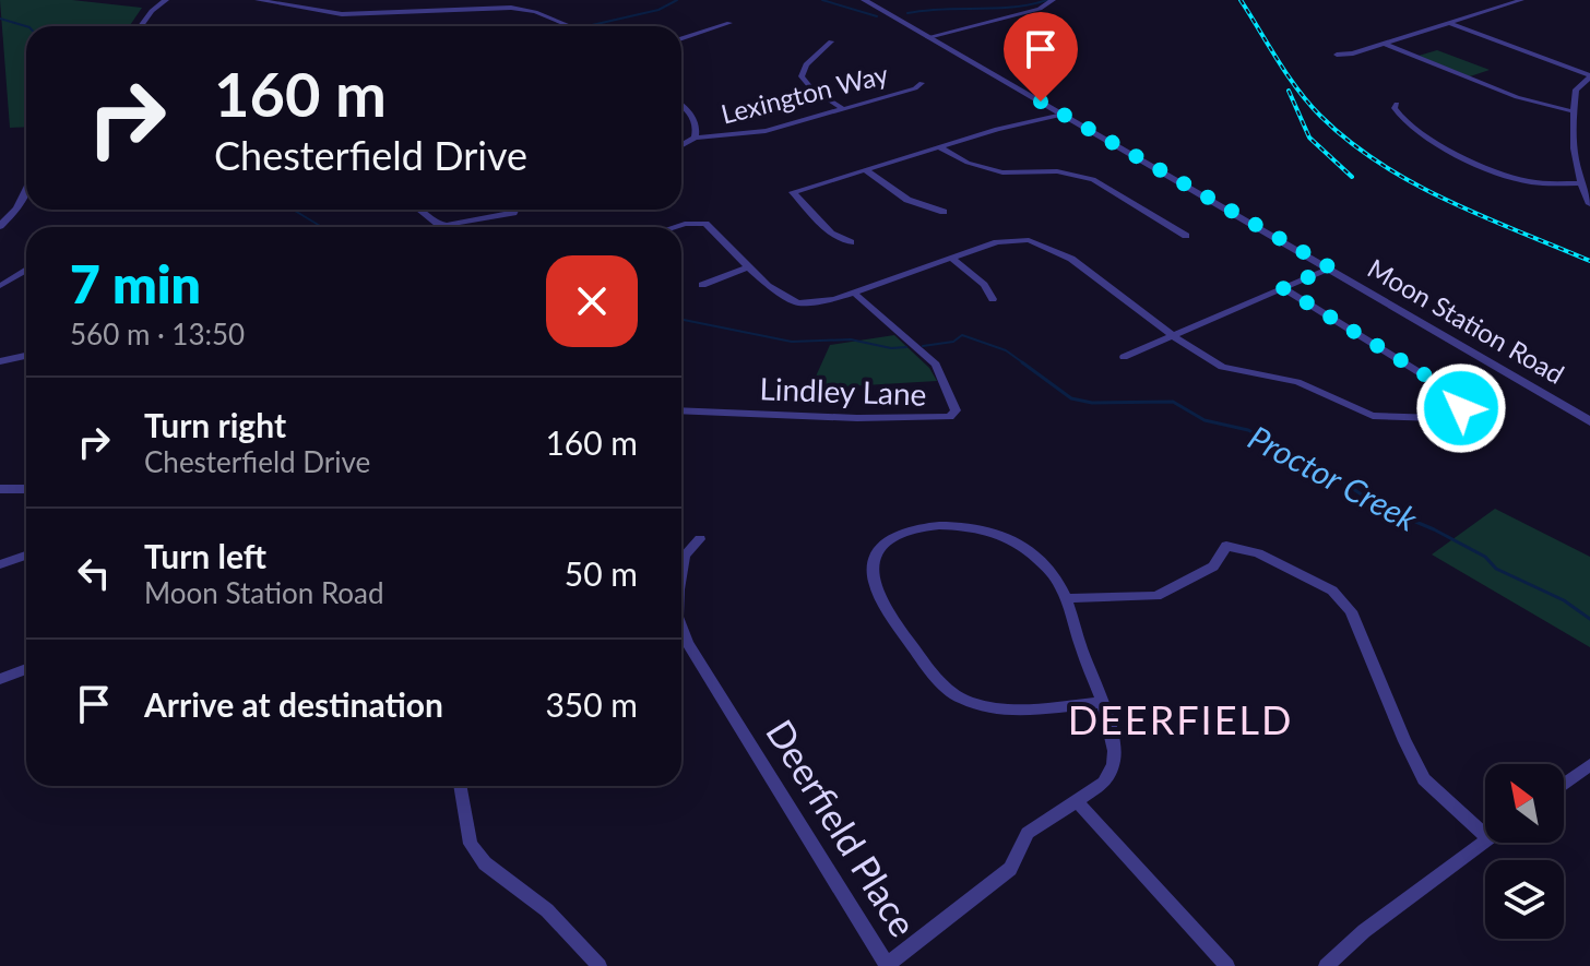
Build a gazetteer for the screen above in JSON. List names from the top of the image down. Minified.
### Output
{"streets":{"street":["Lexington Way","Moon Station Road","Lindley Lane","Deerfield Place"]},"districts":["DEERFIELD"],"water":["Proctor Creek"],"north":"top left","page":{"turn":["160 m","Chesterfield Drive"],"heading":["7 min","560 m · 13:50"],"list":[{"name":"Turn right","note":"Chesterfield Drive","value":"160 m"},{"name":"Turn left","note":"Moon Station Road","value":"50 m"},{"name":"Arrive at destination","value":"350 m"}]}}
